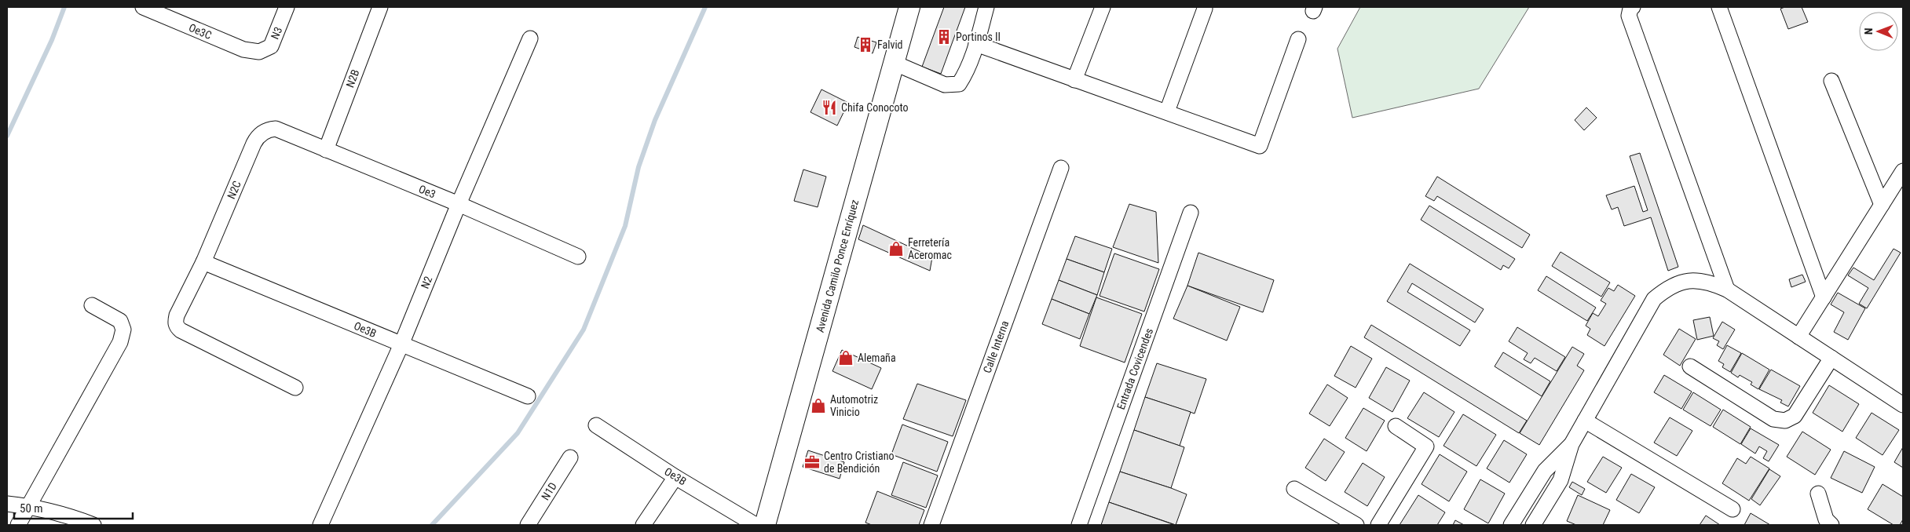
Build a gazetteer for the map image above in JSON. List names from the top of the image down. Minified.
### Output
{"streets":{"main road":["Avenida Camilo Ponce Enríquez"],"street":["Oe3C","N3","N2B","N2C","Oe3","N2","Oe3B","Calle Interna","Entrada Covicendes","N1D"]},"crossings":[["Oe3C","N3"],["N2B","Oe3"],["N2C","Oe3"],["N2C","Oe3B"],["Oe3","N2"],["N2","Oe3B"]],"places":{"building":["Portinos II","Falvid"],"restaurant":["Chifa Conocoto"],"shop":["Ferretería Aceromac","Alemaña","Automotriz Vinicio"],"office":["Centro Cristiano de Bendición"]},"scale_bar":"50 m","north":"left"}
